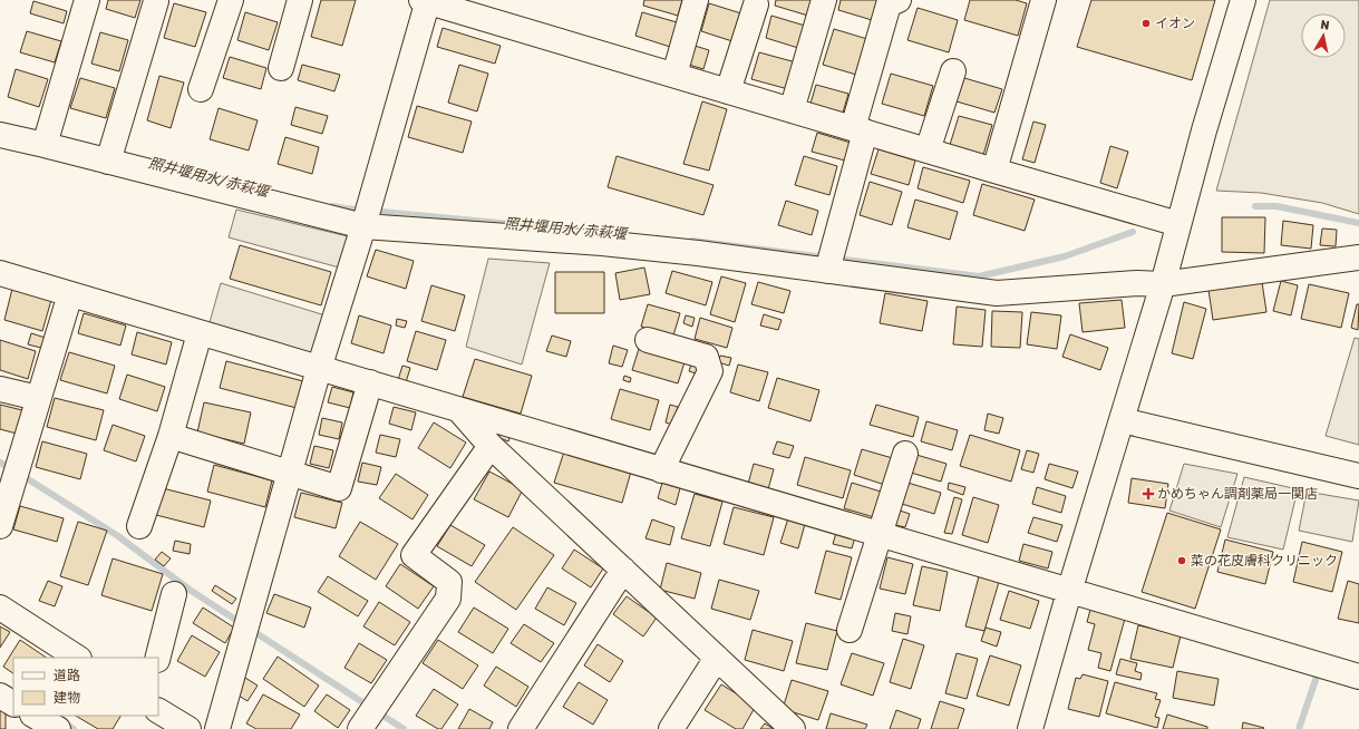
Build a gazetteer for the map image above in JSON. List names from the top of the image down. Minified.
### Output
{"water":["照井堰用水/赤萩堰"],"places":{"other":["イオン","菜の花皮膚科クリニック"],"health":["かめちゃん調剤薬局一関店"]},"legend":["道路","建物"],"north":"top"}
